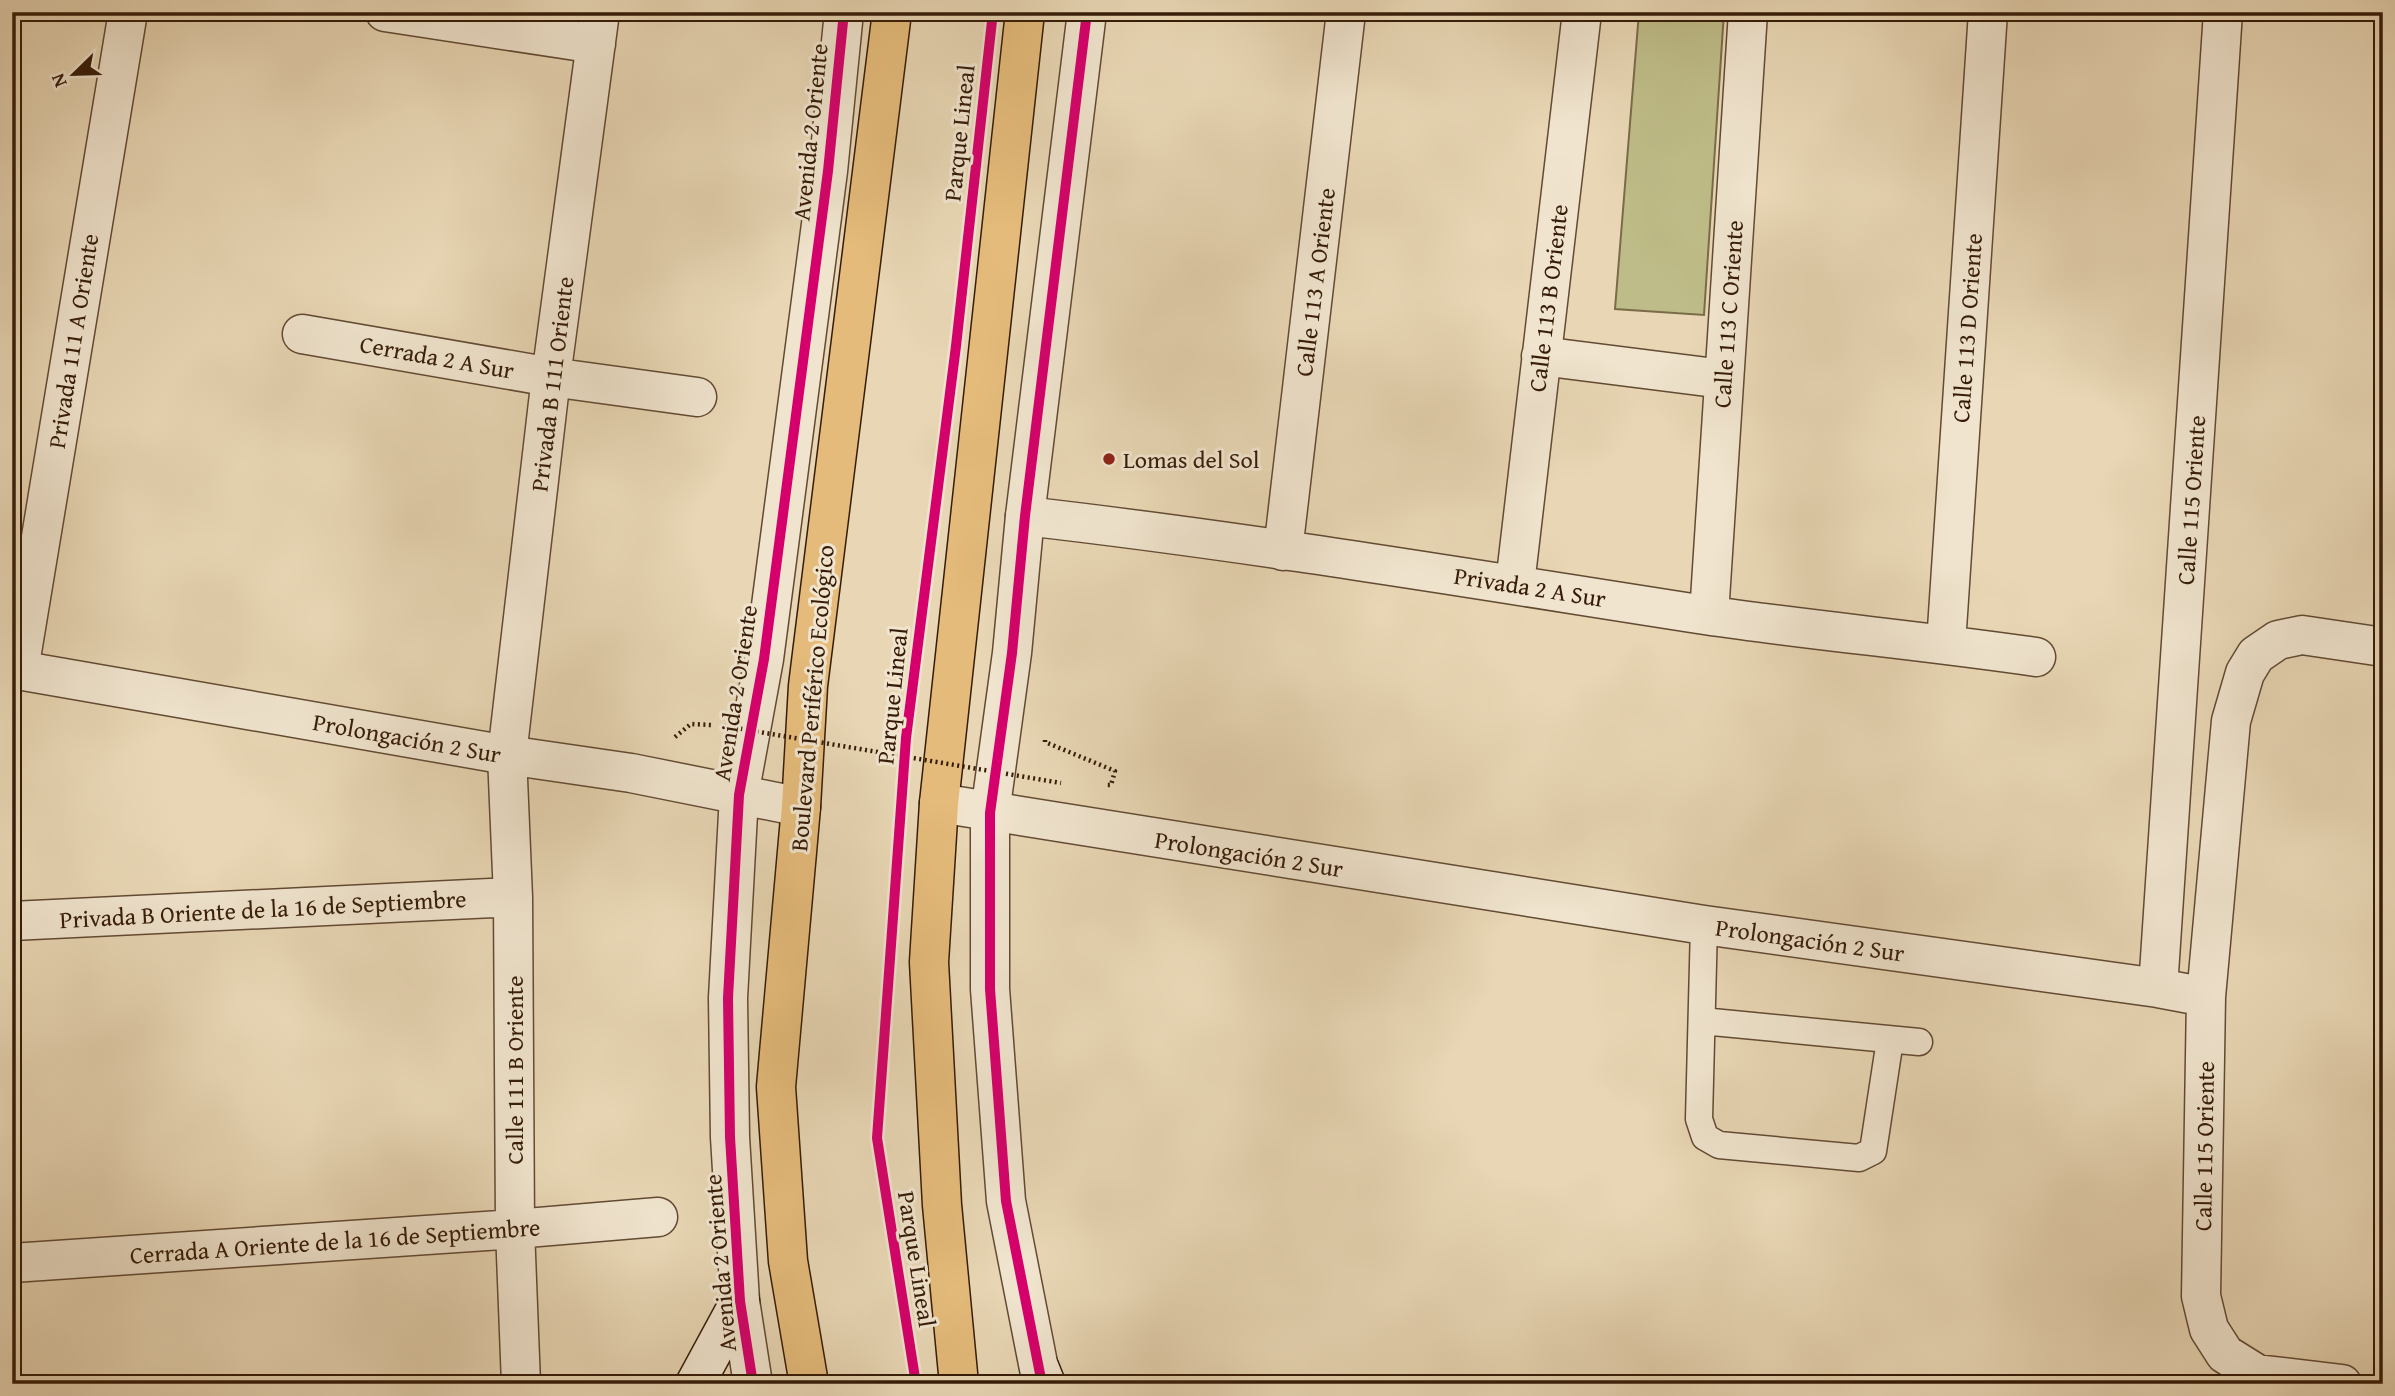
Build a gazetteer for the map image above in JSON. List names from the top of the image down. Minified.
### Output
{"streets":{"highway":["Boulevard Periférico Ecológico"],"street":["Avenida 2 Oriente","Calle 113 A Oriente","Calle 113 B Oriente","Calle 113 C Oriente","Calle 113 D Oriente","Privada 111 A Oriente","Cerrada 2 A Sur","Privada B 111 Oriente","Calle 115 Oriente","Privada 2 A Sur","Prolongación 2 Sur","Privada B Oriente de la 16 de Septiembre","Calle 111 B Oriente","Cerrada A Oriente de la 16 de Septiembre"],"cycle path":["Parque Lineal"]},"crossings":[["Avenida 2 Oriente","Prolongación 2 Sur"],["Calle 113 A Oriente","Privada 2 A Sur"],["Calle 113 B Oriente","Privada 2 A Sur"],["Calle 113 C Oriente","Privada 2 A Sur"],["Calle 113 D Oriente","Privada 2 A Sur"],["Privada 111 A Oriente","Prolongación 2 Sur"],["Cerrada 2 A Sur","Privada B 111 Oriente"],["Privada B 111 Oriente","Prolongación 2 Sur"],["Privada B 111 Oriente","Calle 111 B Oriente"],["Calle 115 Oriente","Prolongación 2 Sur"],["Boulevard Periférico Ecológico","Prolongación 2 Sur"],["Prolongación 2 Sur","Calle 111 B Oriente"],["Privada B Oriente de la 16 de Septiembre","Calle 111 B Oriente"],["Calle 111 B Oriente","Cerrada A Oriente de la 16 de Septiembre"]],"places":["Lomas del Sol"],"north":"bottom left"}
